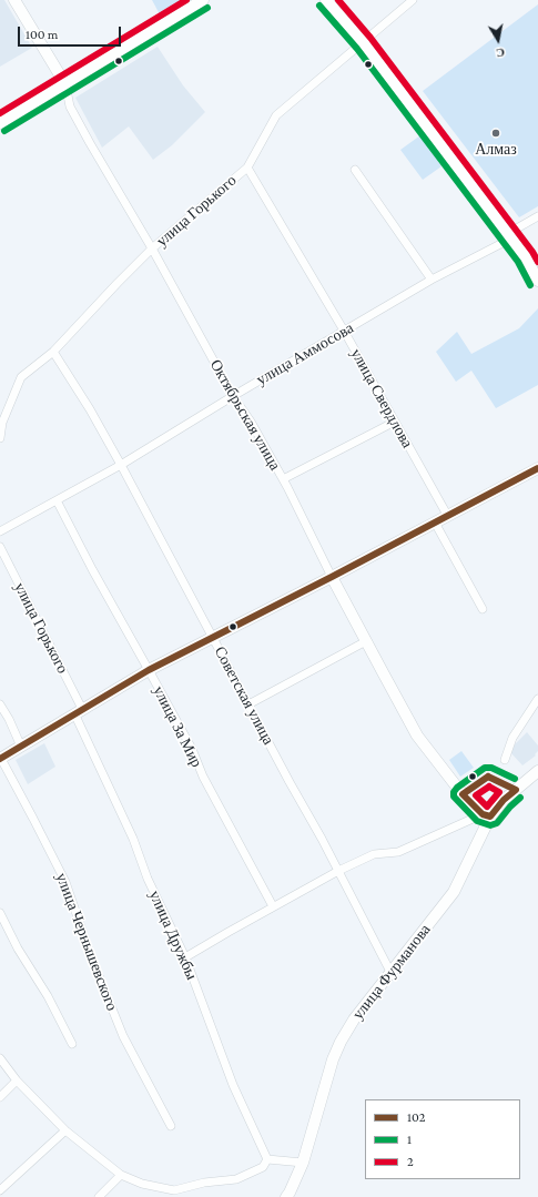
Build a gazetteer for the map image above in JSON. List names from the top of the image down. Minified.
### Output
{"streets":{"main road":["Октябрьская улица","улица Фурманова"],"street":["улица Горького","улица Аммосова","улица Свердлова","Советская улица","улица За Мир","улица Дружбы","улица Чернышевского"]},"crossings":[["улица Горького","улица Свердлова"],["улица Горького","Октябрьская улица"],["улица Горького","Советская улица"],["улица Горького","улица Дружбы"],["улица Аммосова","улица Свердлова"],["улица Аммосова","Октябрьская улица"],["улица Аммосова","Советская улица"],["улица Аммосова","улица За Мир"],["Октябрьская улица","улица Фурманова"],["Советская улица","улица Фурманова"]],"places":["Алмаз"],"lines":["transit line 2","transit line 1","transit line 102"],"legend":["102","1","2"],"scale_bar":"100 m","north":"bottom"}
